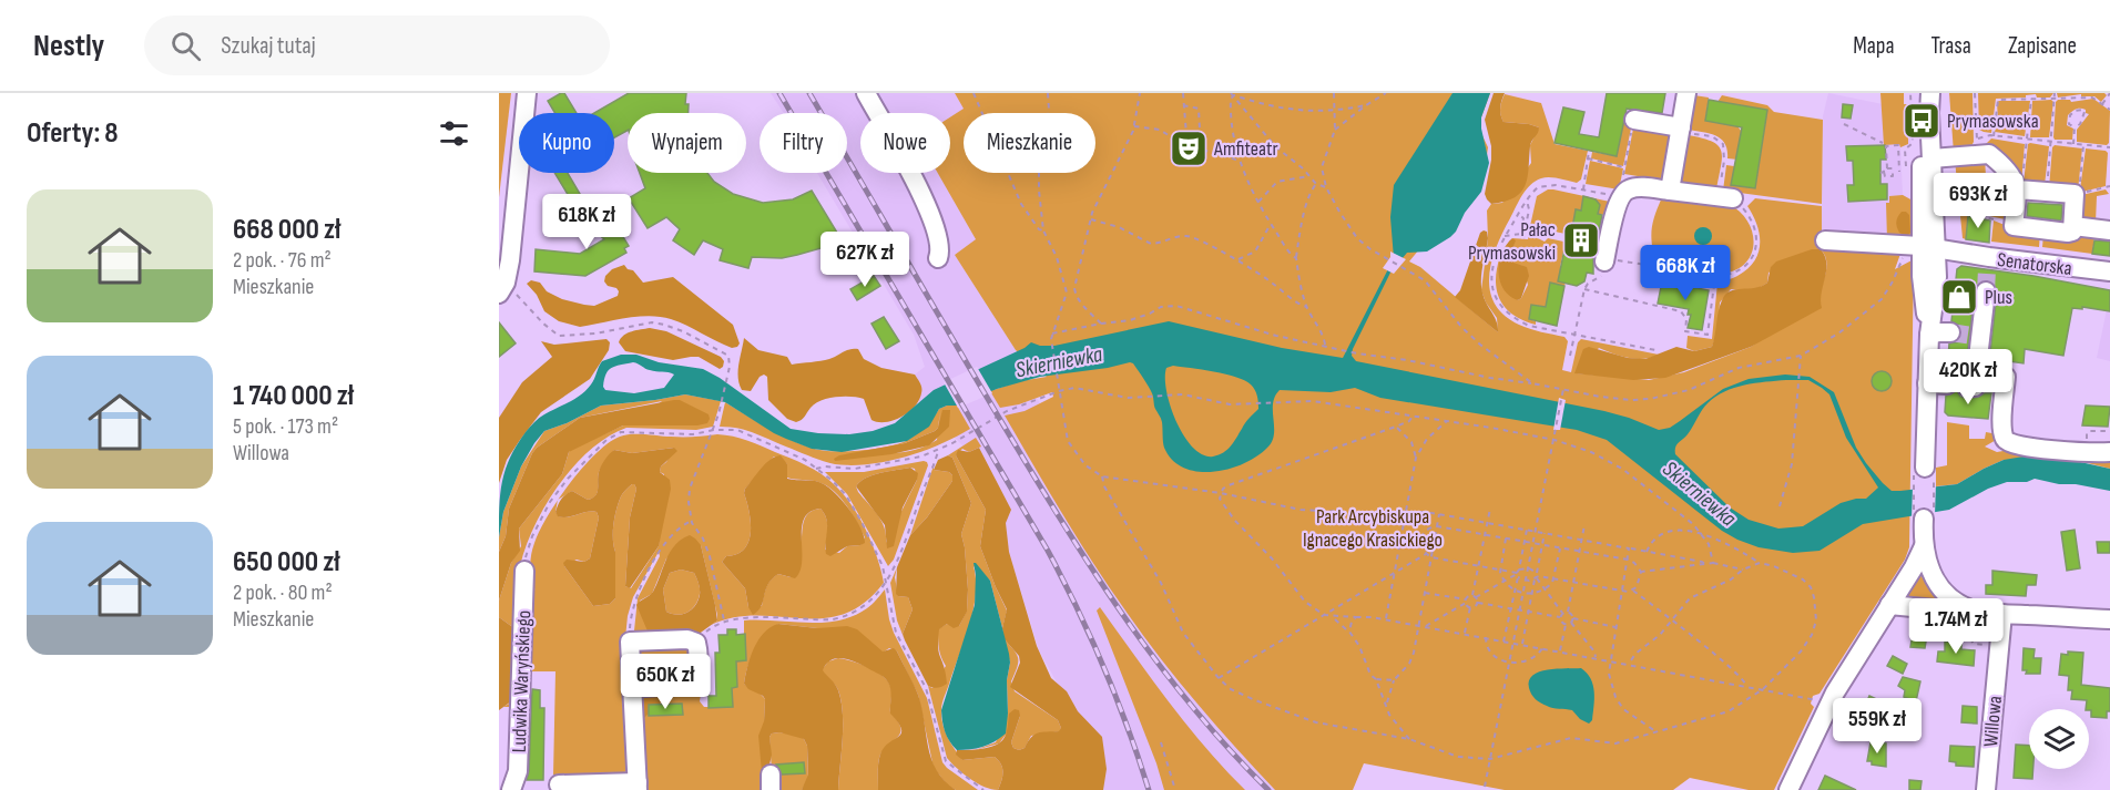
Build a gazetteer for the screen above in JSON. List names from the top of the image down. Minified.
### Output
{"streets":{"street":["Senatorska","Ludwika Waryńskiego","Willowa"]},"water":["Skierniewka"],"parks":["Park Arcybiskupa Ignacego Krasickiego"],"places":{"bus stop":["Prymasowska"],"theatre":["Amfiteatr"],"building":["Pałac Prymasowski"],"shop":["Plus"]},"page":{"header":"Nestly","search":"Szukaj tutaj","nav":["Mapa","Trasa","Zapisane"],"heading":"Oferty: 8","chip":["Kupno","Wynajem","Filtry","Nowe","Mieszkanie"],"list":[{"name":"668 000 zł","note":"2 pok. · 76 m² · Mieszkanie"},{"name":"1 740 000 zł","note":"5 pok. · 173 m² · Willowa"},{"name":"650 000 zł","note":"2 pok. · 80 m² · Mieszkanie"}],"price":["693K zł","618K zł","627K zł","668K zł","420K zł","1.74M zł","650K zł","559K zł"]}}
